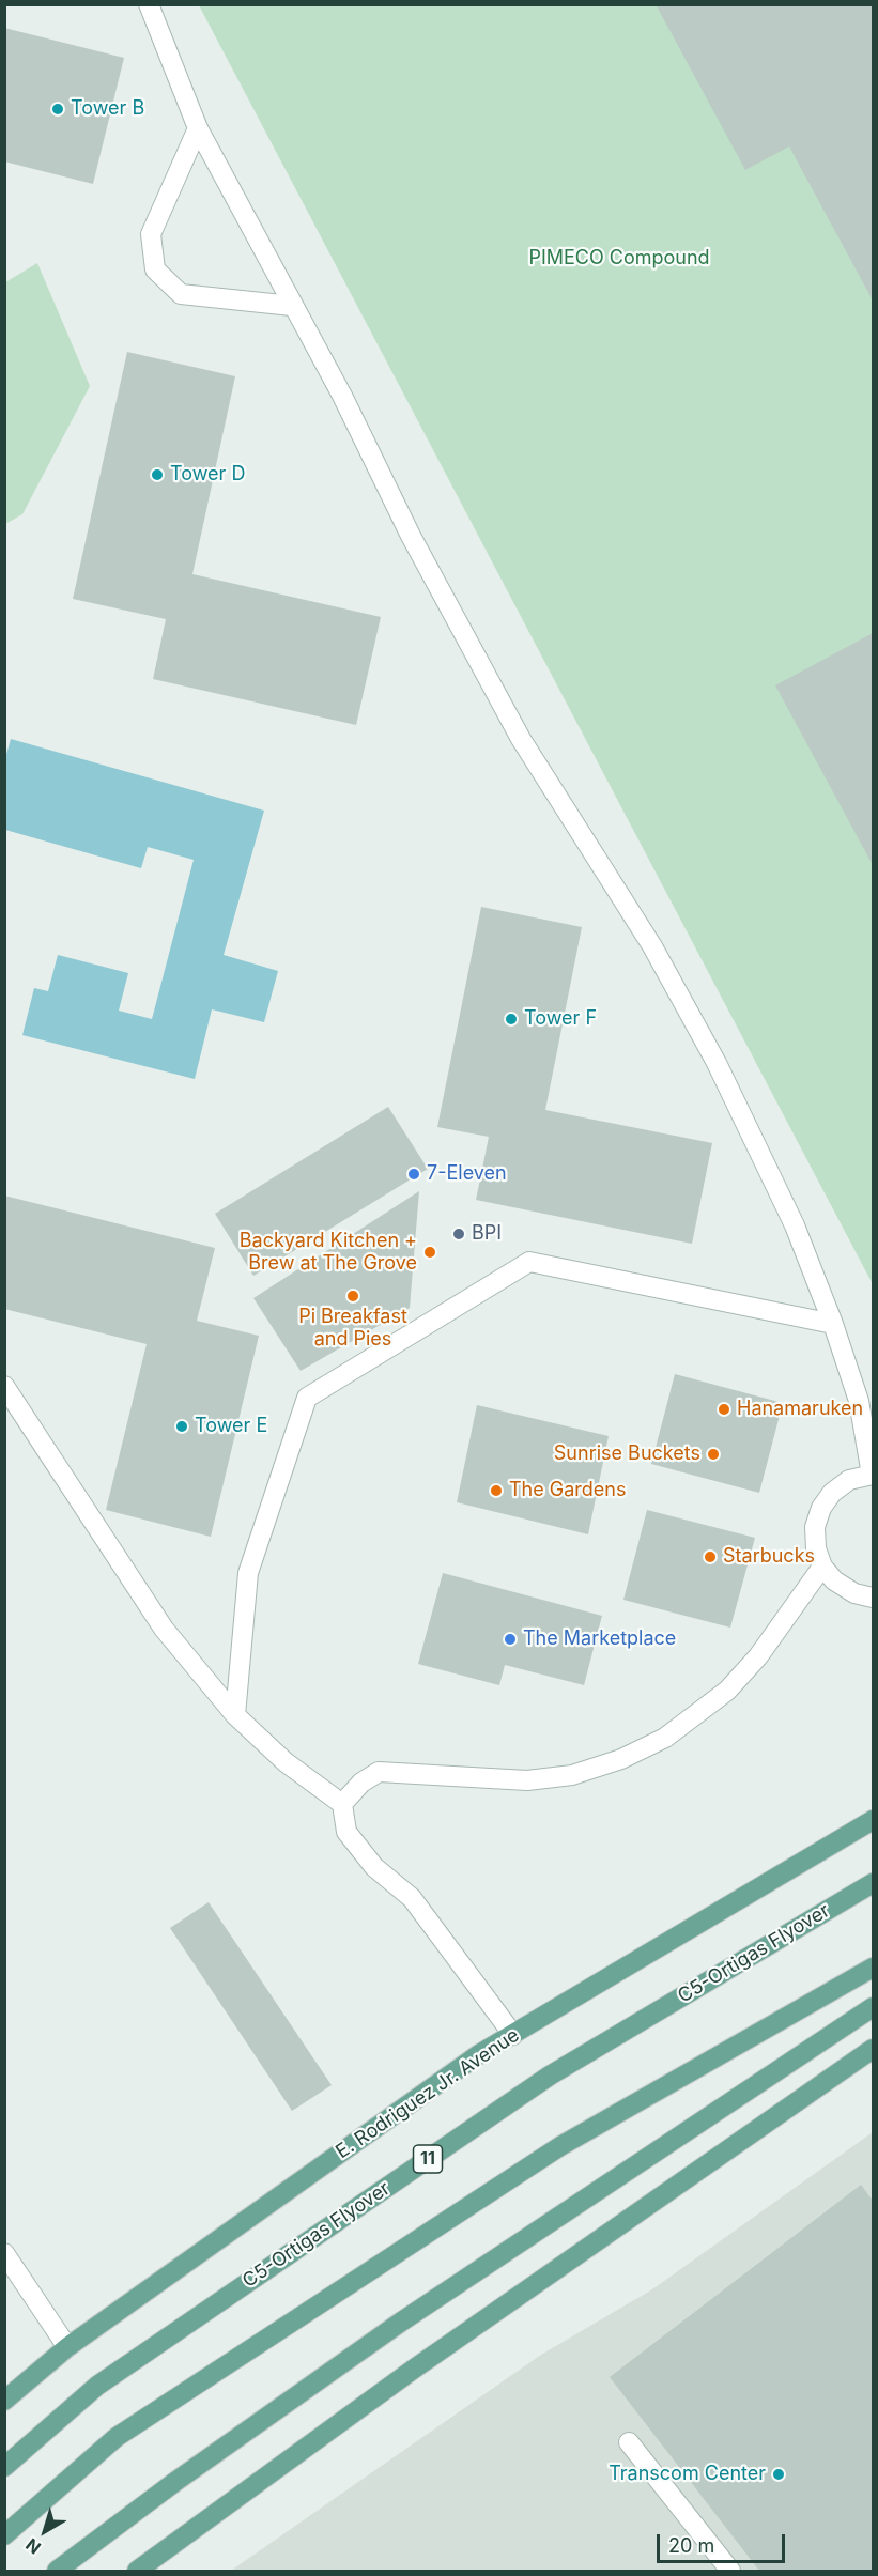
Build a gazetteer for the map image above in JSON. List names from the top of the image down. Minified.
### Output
{"streets":{"main road":["C5-Ortigas Flyover","E. Rodriguez Jr. Avenue","11"]},"parks":["PIMECO Compound"],"places":["Tower B","Tower D","Tower F","7-Eleven","BPI","Backyard Kitchen + Brew at The Grove","Pi Breakfast and Pies","Hanamaruken","Tower E","Sunrise Buckets","The Gardens","Starbucks","The Marketplace","Transcom Center"],"scale_bar":"20 m","north":"bottom left"}
